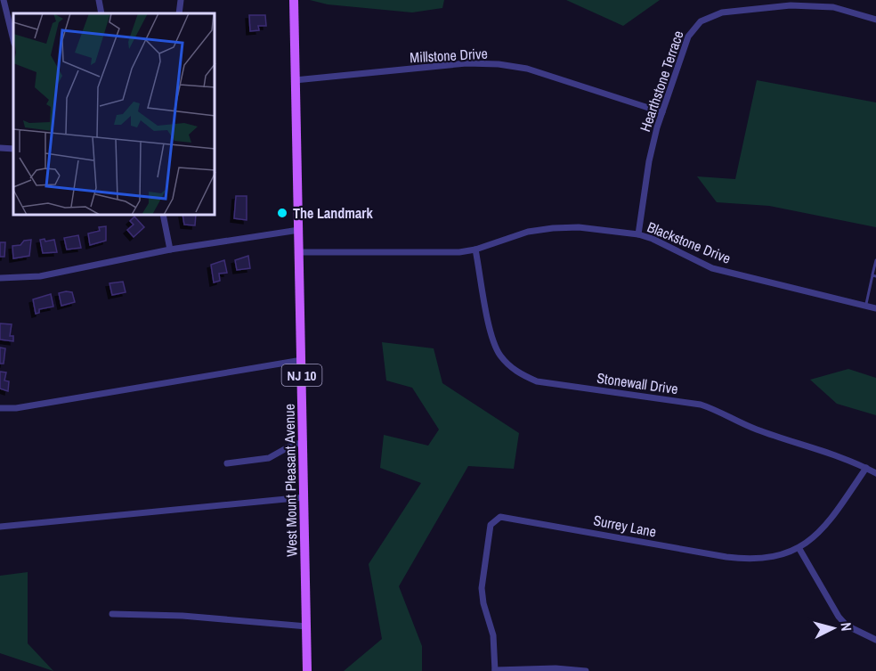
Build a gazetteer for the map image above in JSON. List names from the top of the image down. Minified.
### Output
{"streets":{"main road":["NJ 10","West Mount Pleasant Avenue"],"street":["Millstone Drive","Hearthstone Terrace","Blackstone Drive","Stonewall Drive","Surrey Lane"]},"crossings":[["Millstone Drive","Hearthstone Terrace"],["Millstone Drive","West Mount Pleasant Avenue"],["Hearthstone Terrace","Blackstone Drive"],["Blackstone Drive","Stonewall Drive"],["Blackstone Drive","West Mount Pleasant Avenue"],["Stonewall Drive","Surrey Lane"]],"places":["The Landmark"],"north":"right"}
